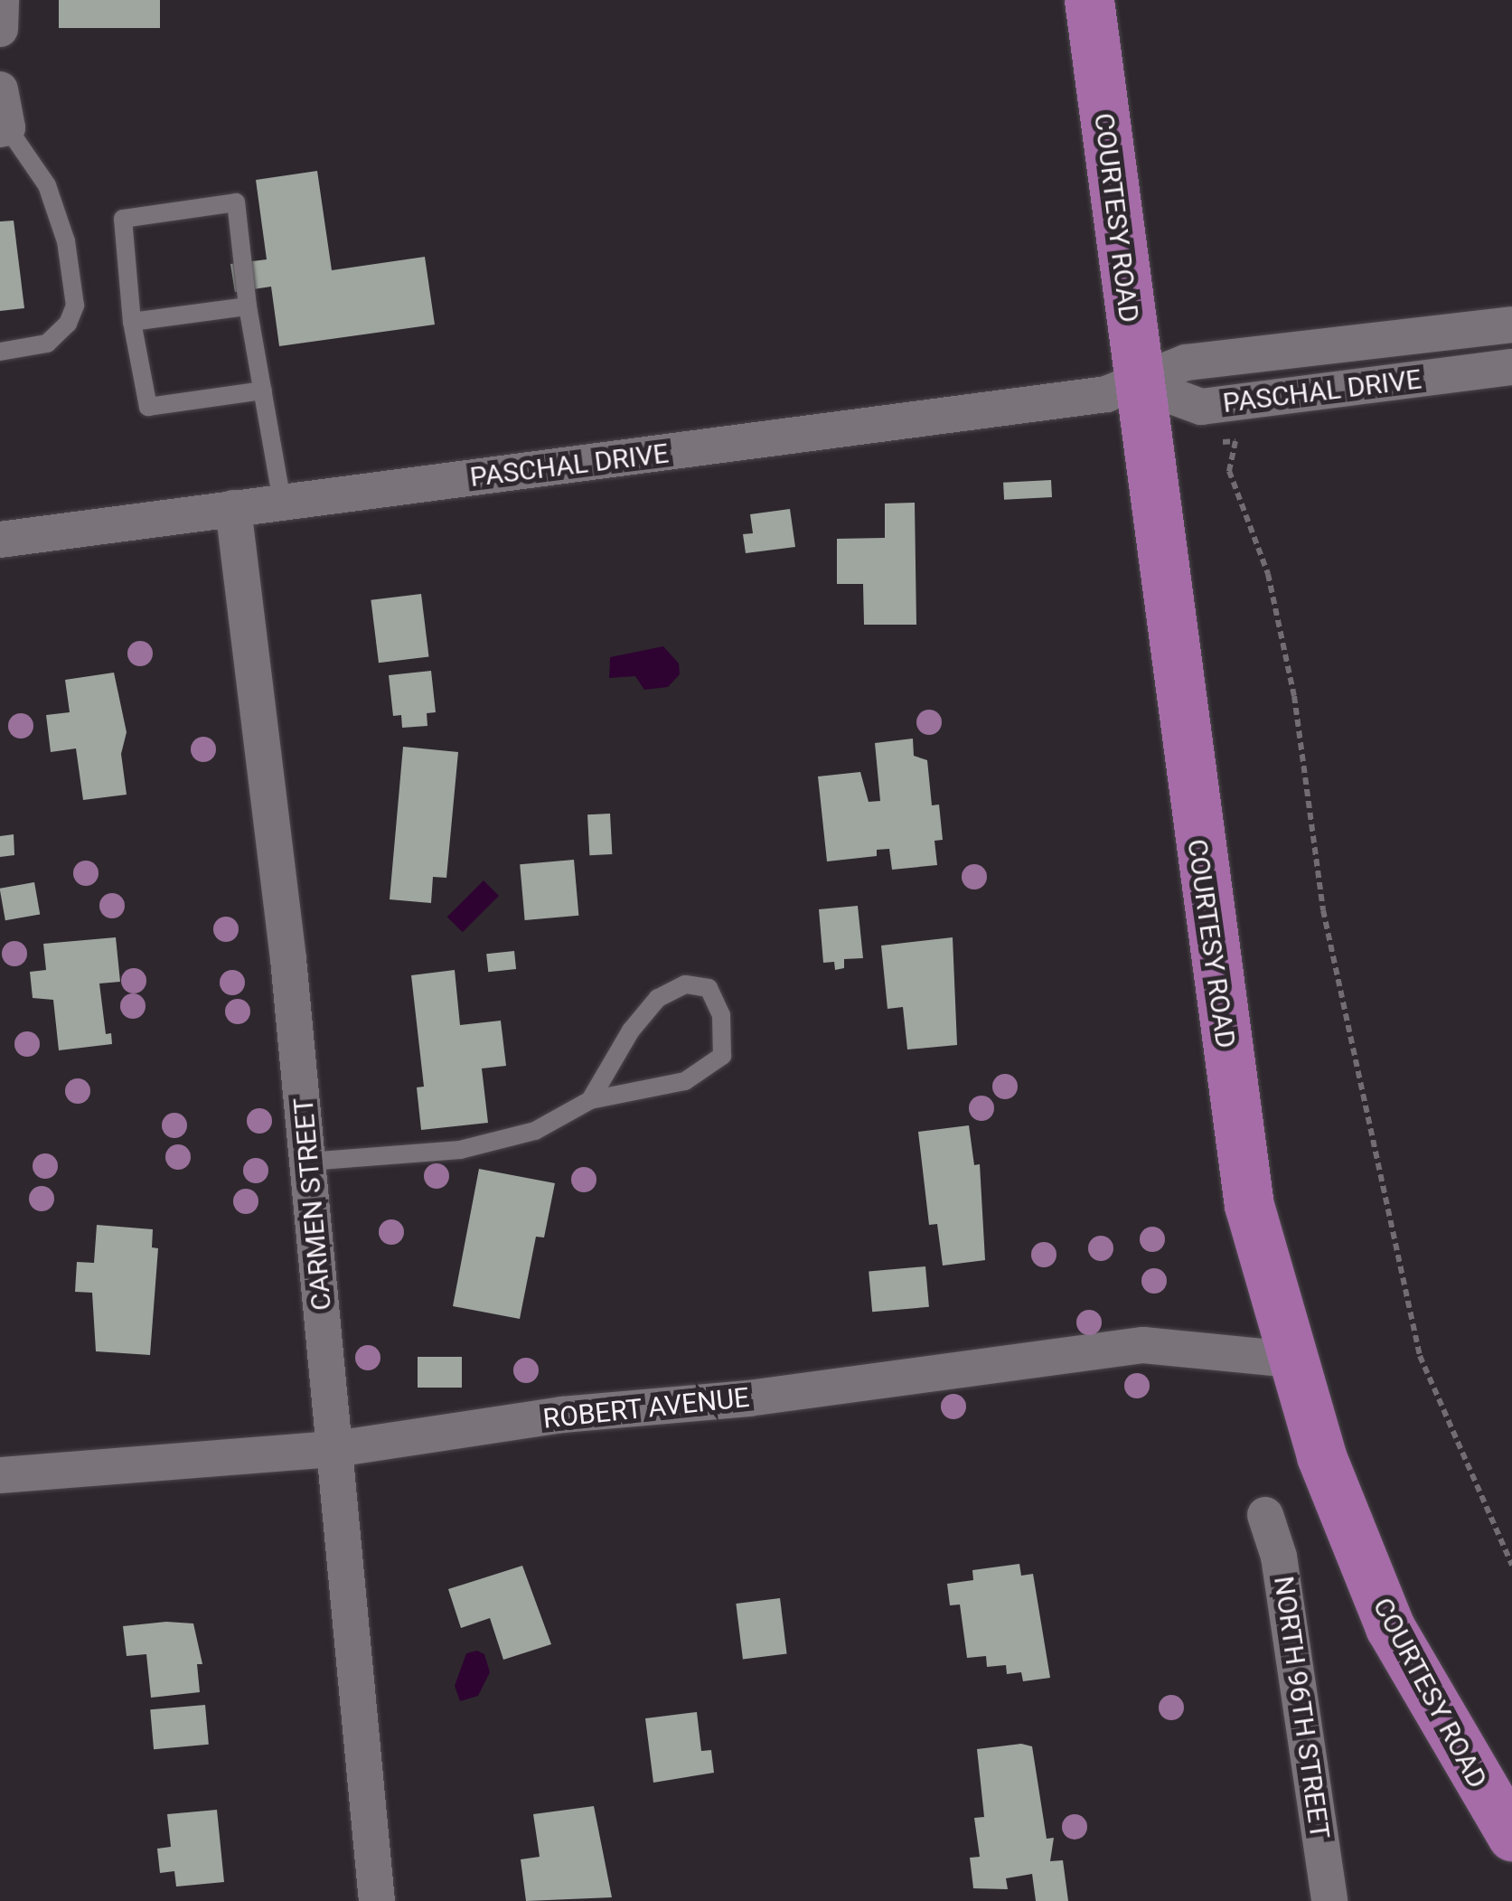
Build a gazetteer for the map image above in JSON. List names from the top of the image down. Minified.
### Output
{"streets":{"main road":["COURTESY ROAD"],"street":["PASCHAL DRIVE","CARMEN STREET","ROBERT AVENUE","NORTH 96TH STREET"]},"crossings":[["COURTESY ROAD","PASCHAL DRIVE"],["COURTESY ROAD","ROBERT AVENUE"],["PASCHAL DRIVE","CARMEN STREET"],["CARMEN STREET","ROBERT AVENUE"]]}
